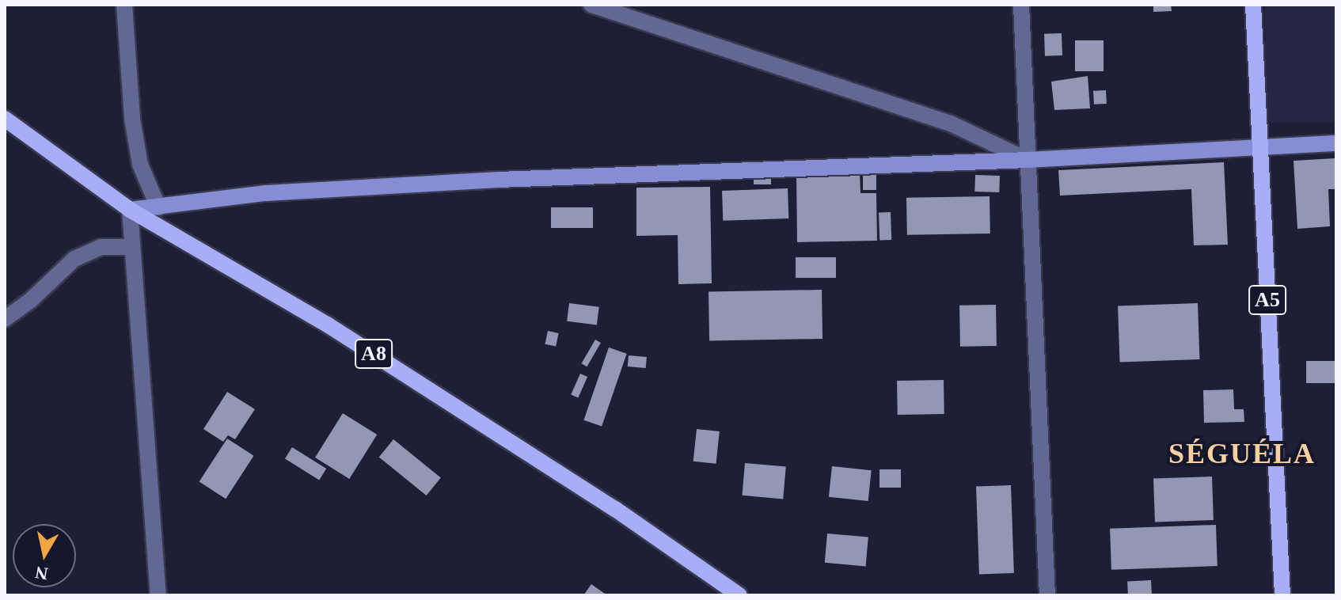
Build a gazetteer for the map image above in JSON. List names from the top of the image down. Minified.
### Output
{"streets":{"main road":["A5","A8"]},"districts":["SÉGUÉLA"],"north":"bottom"}
